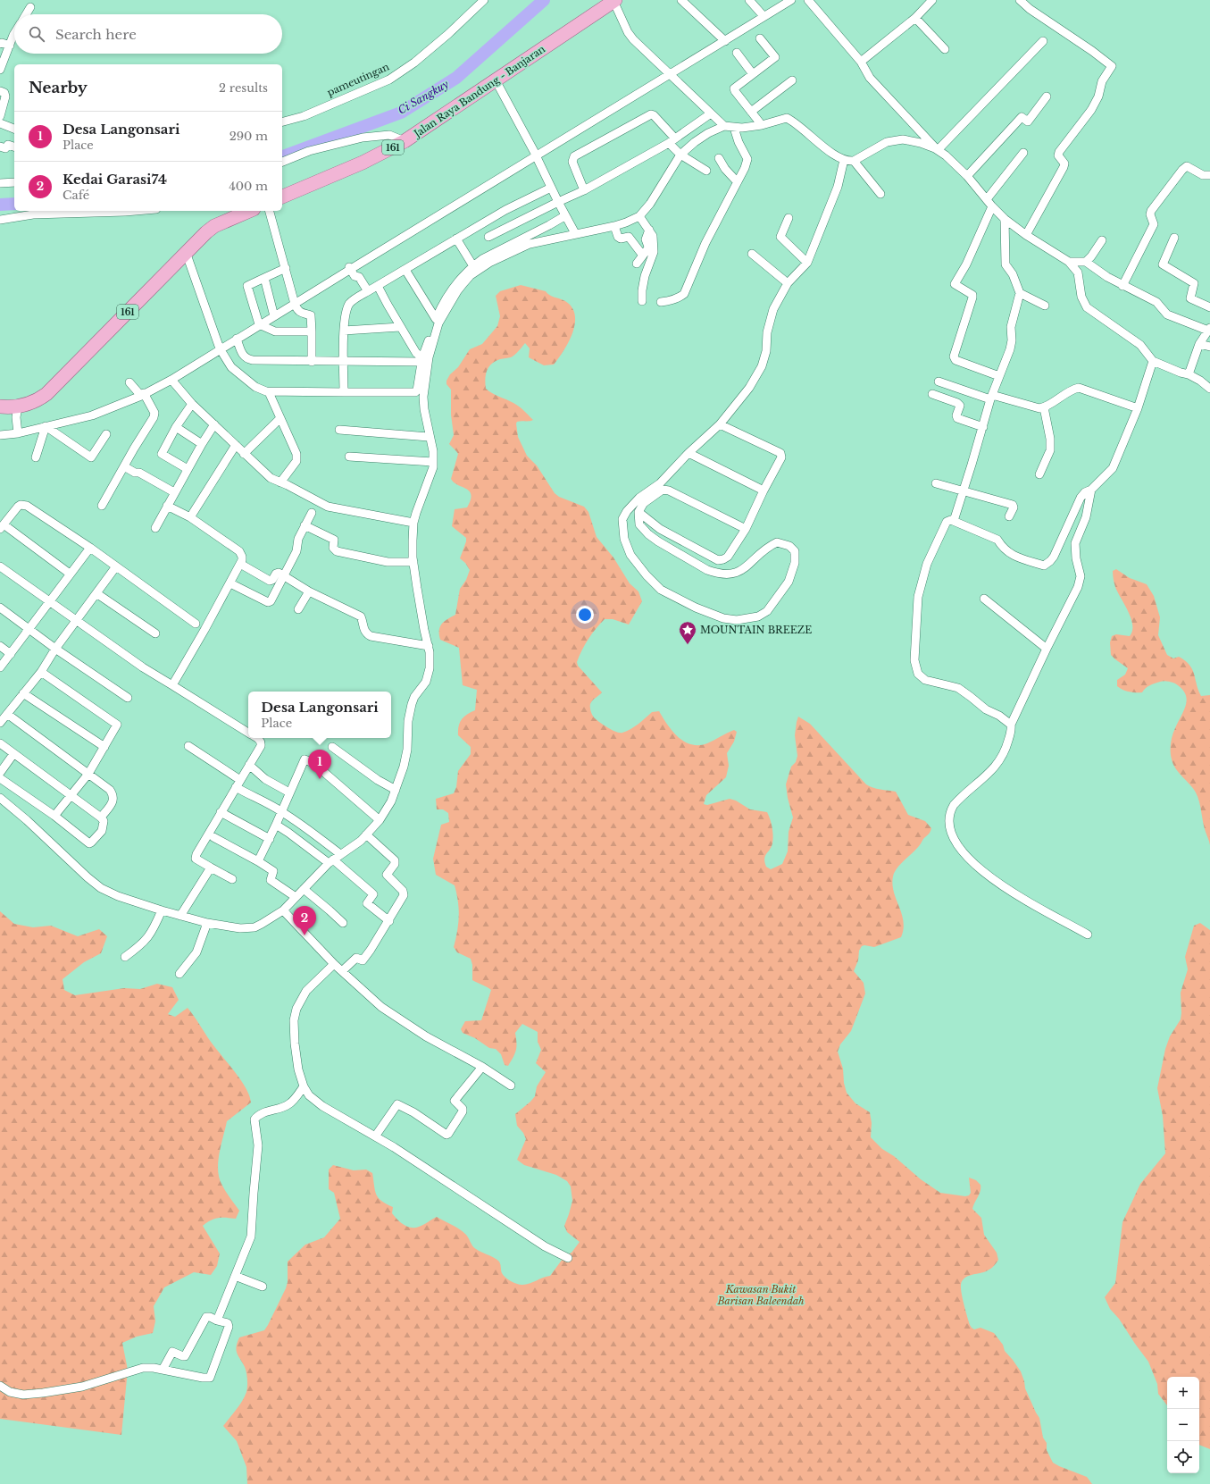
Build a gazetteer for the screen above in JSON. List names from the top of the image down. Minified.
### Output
{"streets":{"main road":["Jalan Raya Bandung - Banjaran","161"],"street":["pameutingan"]},"water":["Ci Sangkuy"],"parks":["Kawasan Bukit Barisan Baleendah"],"places":{"place":["MOUNTAIN BREEZE"]},"page":{"search":"Search here","heading":["Nearby","2 results"],"list":[{"mark":"1","name":"Desa Langonsari","note":"Place","value":"290 m"},{"mark":"2","name":"Kedai Garasi74","note":"Café","value":"400 m"}],"popup":["Desa Langonsari","Place"],"pins":["1","2"],"map_buttons":["+","−"]}}
